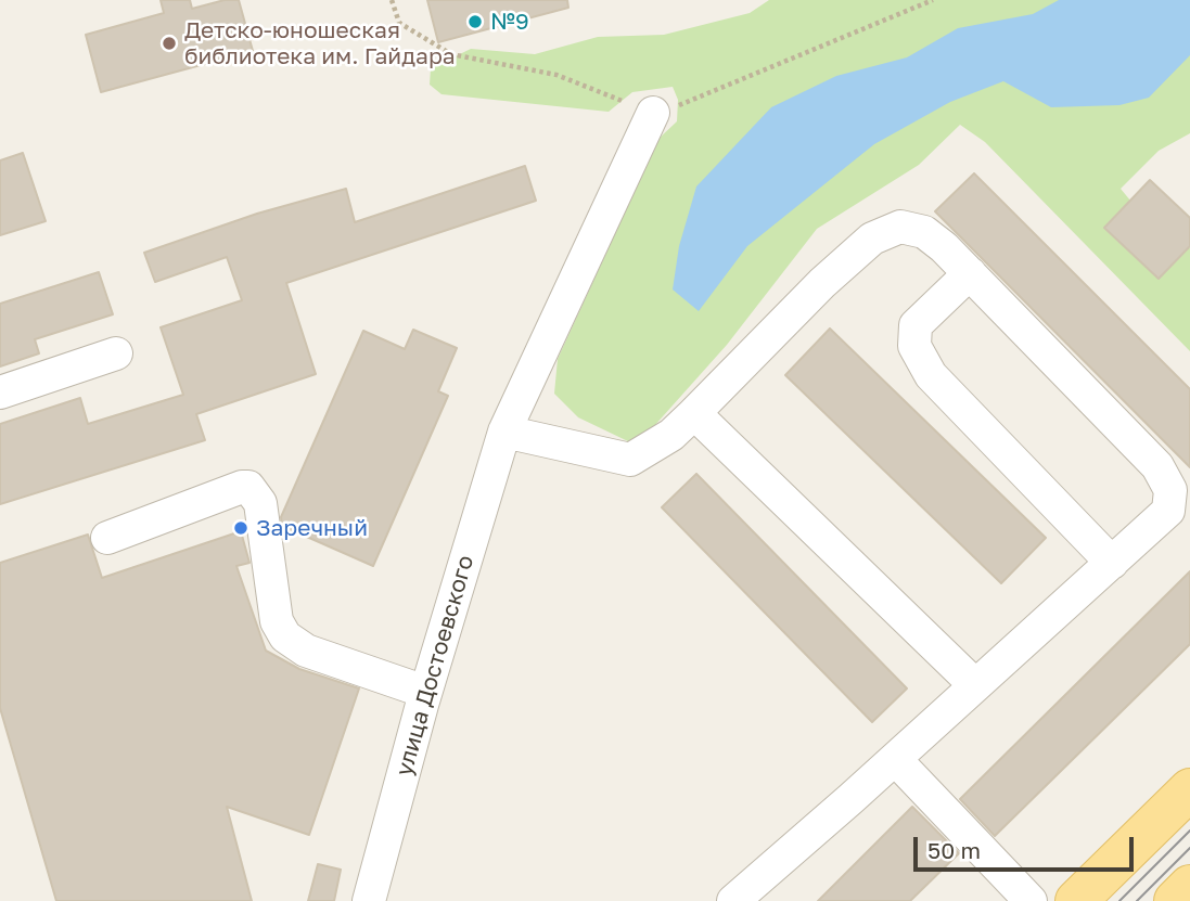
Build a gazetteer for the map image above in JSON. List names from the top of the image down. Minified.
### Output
{"streets":{"lane":["улица Достоевского"]},"places":["№9","Детско-юношеская библиотека им. Гайдара","Заречный"],"scale_bar":"50 m"}
